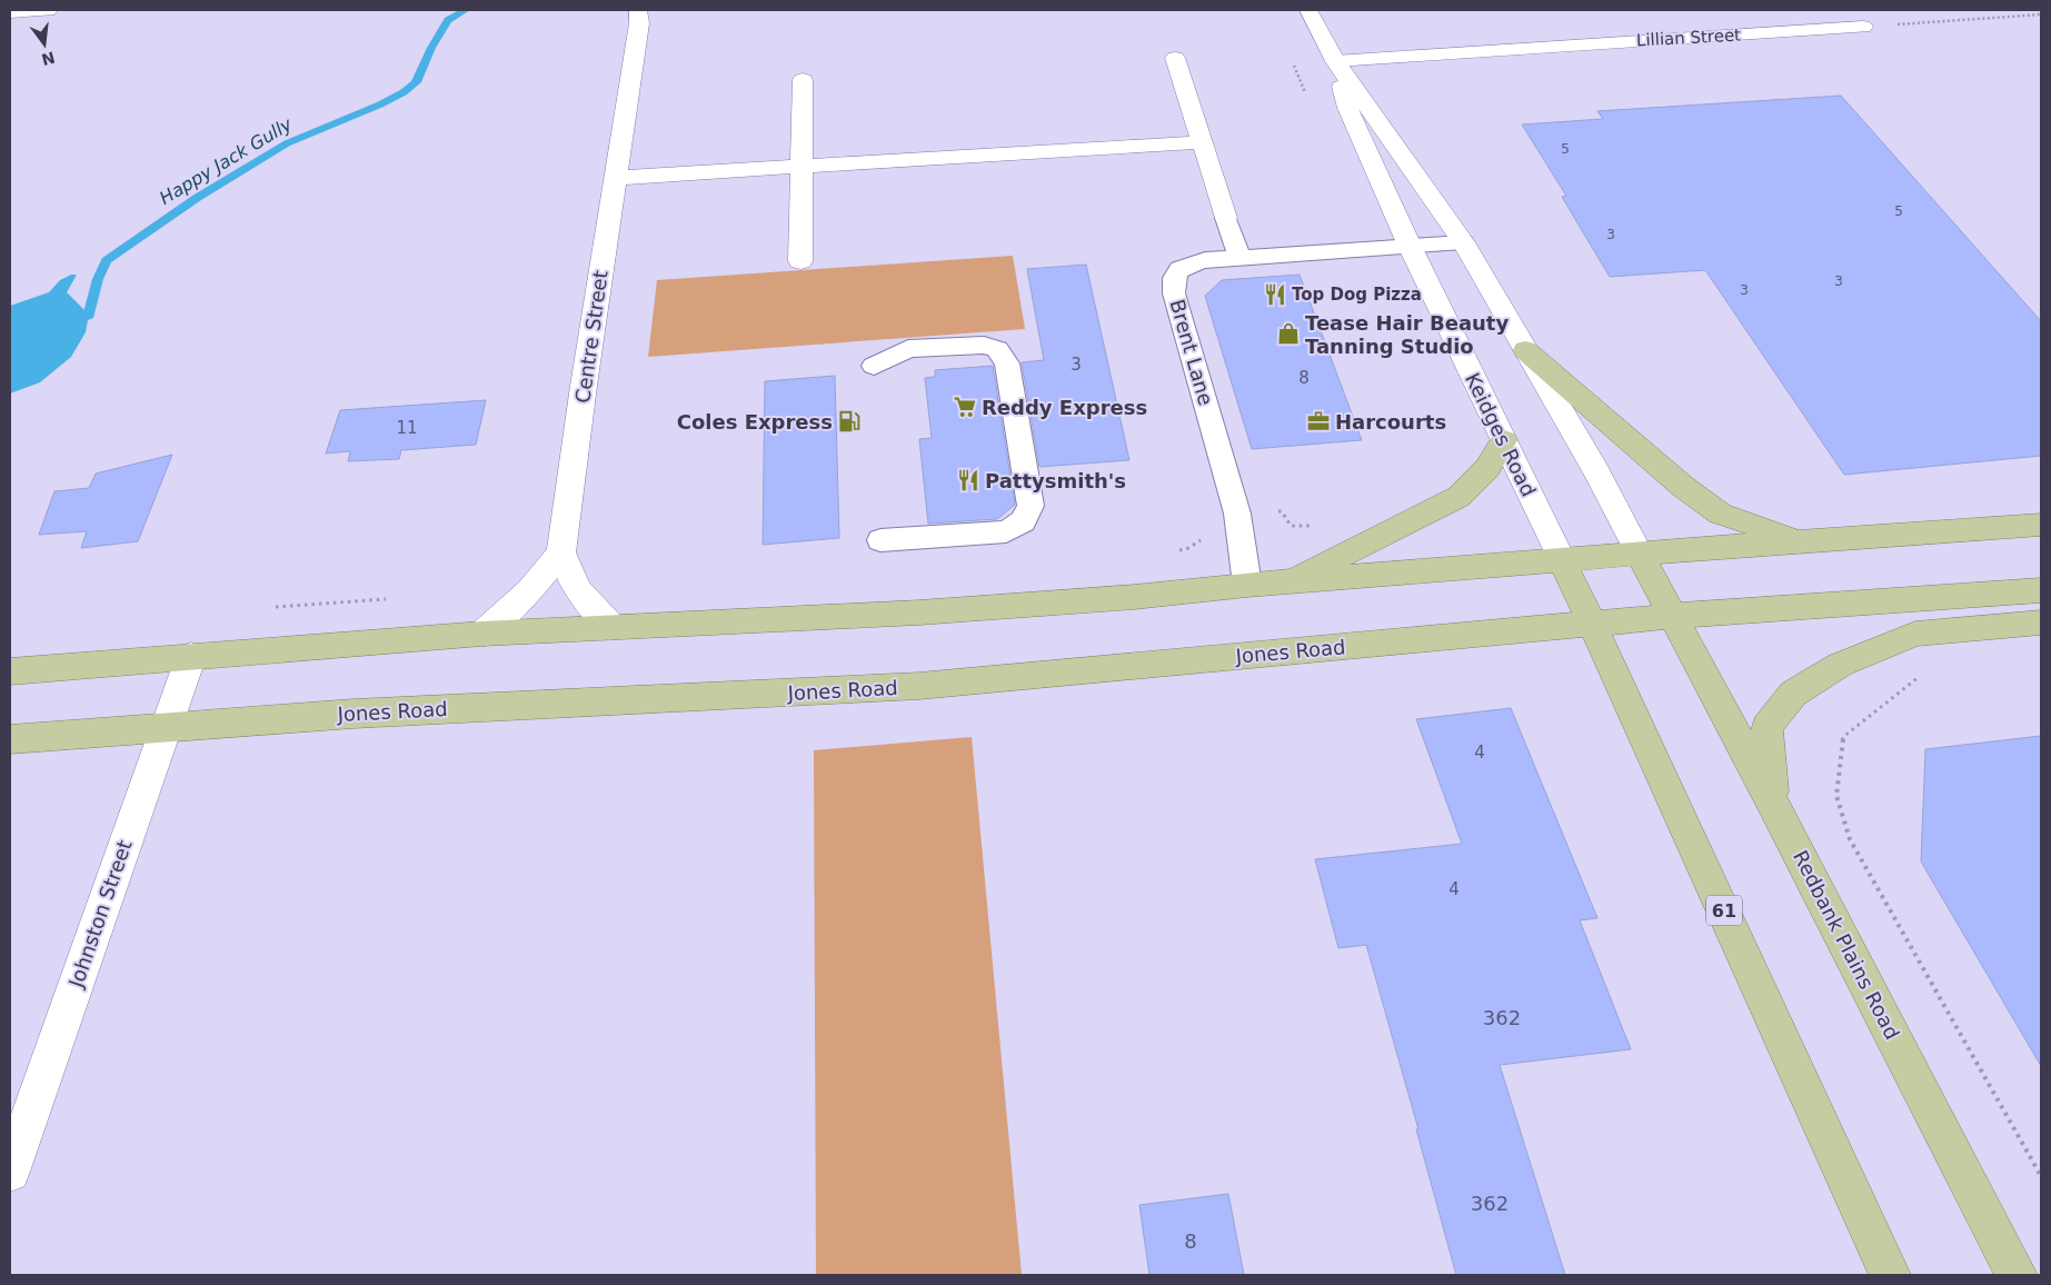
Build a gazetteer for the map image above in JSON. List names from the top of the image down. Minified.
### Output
{"streets":{"main road":["Keidges Road","Jones Road","61","Redbank Plains Road"],"street":["Lillian Street","Centre Street","Johnston Street"],"lane":["Brent Lane"]},"crossings":[["Lillian Street","Keidges Road"],["Brent Lane","Keidges Road"],["Keidges Road","Jones Road"],["Keidges Road","61"],["Keidges Road","Redbank Plains Road"],["Jones Road","61"],["Jones Road","Johnston Street"],["Jones Road","Redbank Plains Road"]],"water":["Happy Jack Gully"],"places":{"restaurant":["Top Dog Pizza","Pattysmith's"],"shop":["Tease Hair Beauty Tanning Studio"],"supermarket":["Reddy Express"],"fuel station":["Coles Express"],"office":["Harcourts"]},"house_numbers":["5","5","3","3","3","3","8","11","4","4","362","362","8"],"north":"bottom"}
